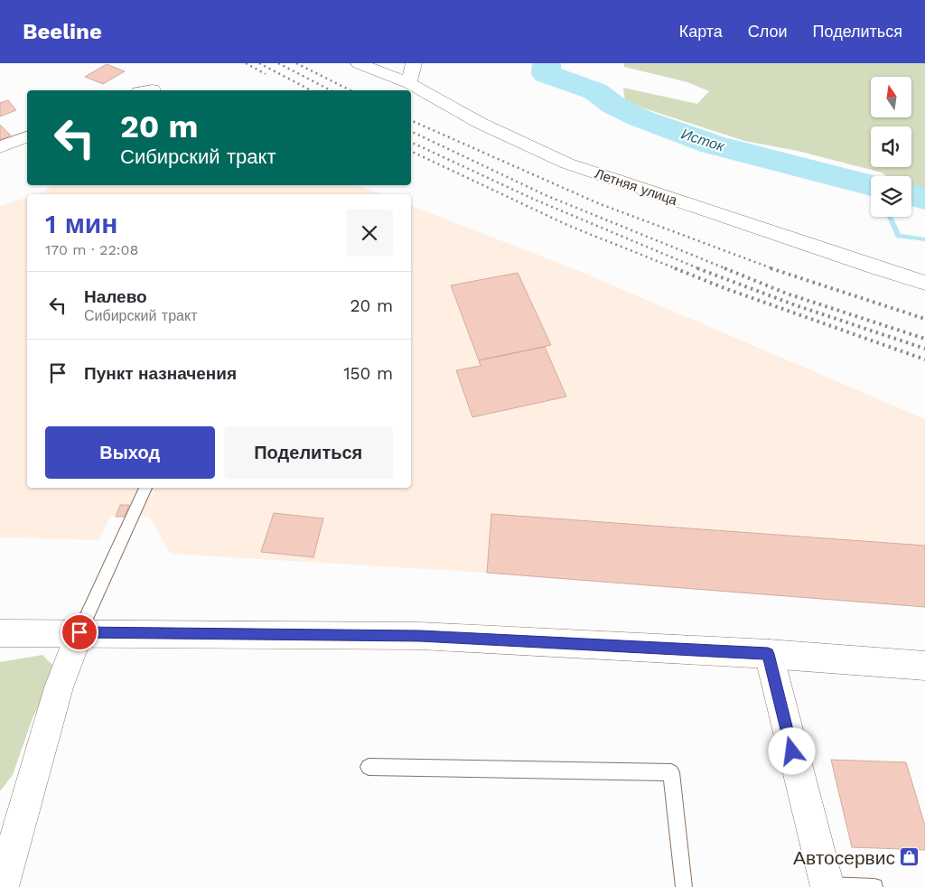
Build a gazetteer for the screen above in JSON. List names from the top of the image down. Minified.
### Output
{"streets":{"street":["Летняя улица"]},"water":["Исток"],"places":{"shop":["Автосервис"]},"north":"top","page":{"header":"Beeline","nav":["Карта","Слои","Поделиться"],"turn":["20 m","Сибирский тракт"],"heading":["1 мин","170 m · 22:08"],"list":[{"name":"Налево","note":"Сибирский тракт","value":"20 m"},{"name":"Пункт назначения","value":"150 m"}],"buttons":["Выход","Поделиться"]}}
